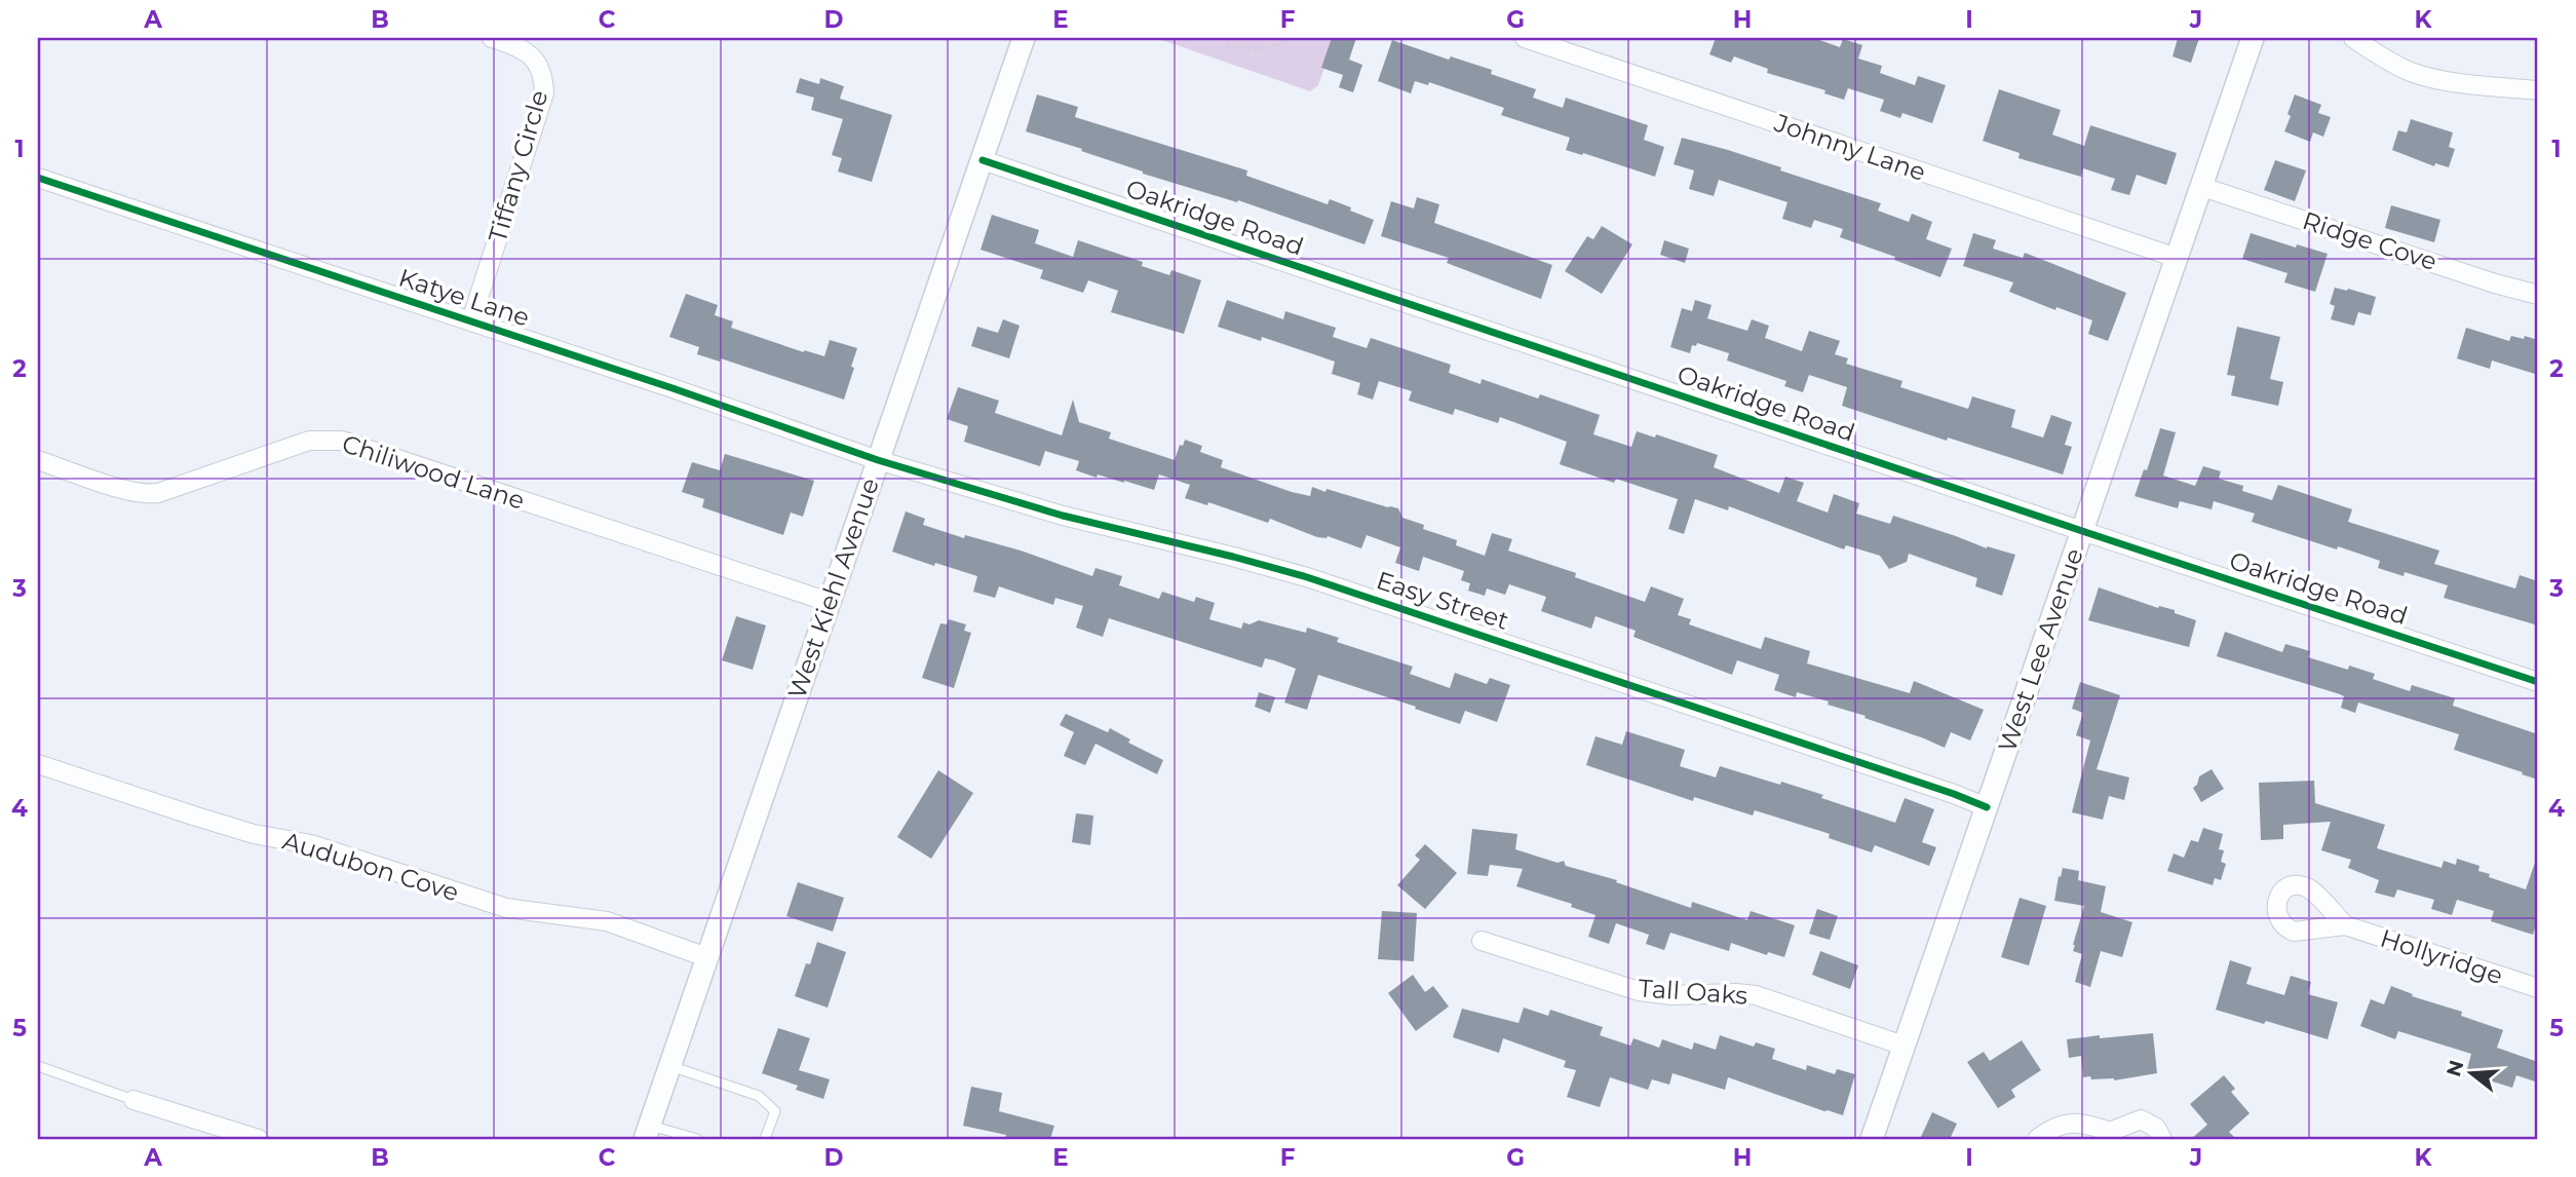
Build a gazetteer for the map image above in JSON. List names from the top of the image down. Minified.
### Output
{"streets":{"street":["Johnny Lane","Tiffany Circle","Oakridge Road","Ridge Cove","Katye Lane","Chiliwood Lane","West Kiehl Avenue","Easy Street","West Lee Avenue","Audubon Cove","Hollyridge","Tall Oaks"]},"crossings":[["Johnny Lane","West Lee Avenue"],["Tiffany Circle","Katye Lane"],["Oakridge Road","West Kiehl Avenue"],["Oakridge Road","West Lee Avenue"],["Ridge Cove","West Lee Avenue"],["Katye Lane","West Kiehl Avenue"],["Katye Lane","Easy Street"],["Chiliwood Lane","West Kiehl Avenue"],["West Kiehl Avenue","Easy Street"],["West Kiehl Avenue","Audubon Cove"],["Easy Street","West Lee Avenue"],["West Lee Avenue","Tall Oaks"]],"north":"left","grid":{"columns":["A","B","C","D","E","F","G","H","I","J","K"],"rows":["1","2","3","4","5"]}}
